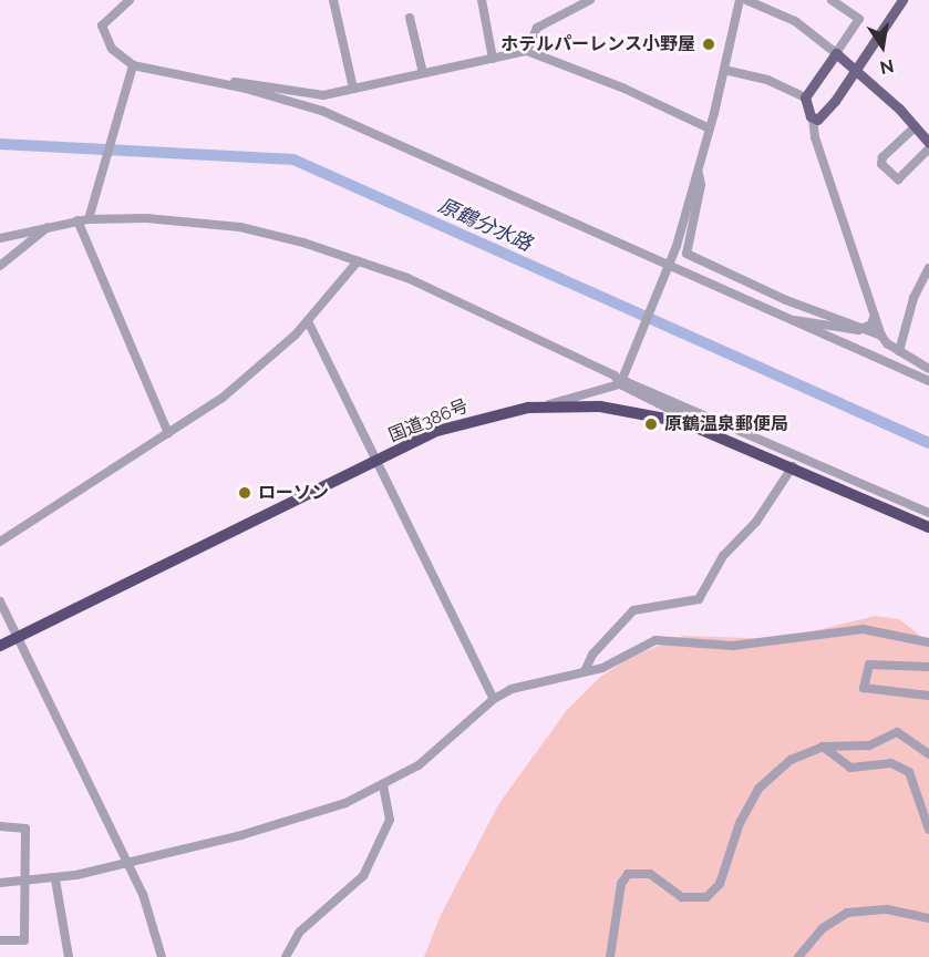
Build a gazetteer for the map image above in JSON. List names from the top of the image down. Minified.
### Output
{"streets":{"highway":["国道386号"]},"water":["原鶴分水路"],"places":["ホテルパーレンス小野屋","原鶴温泉郵便局","ローソン"],"north":"bottom"}
